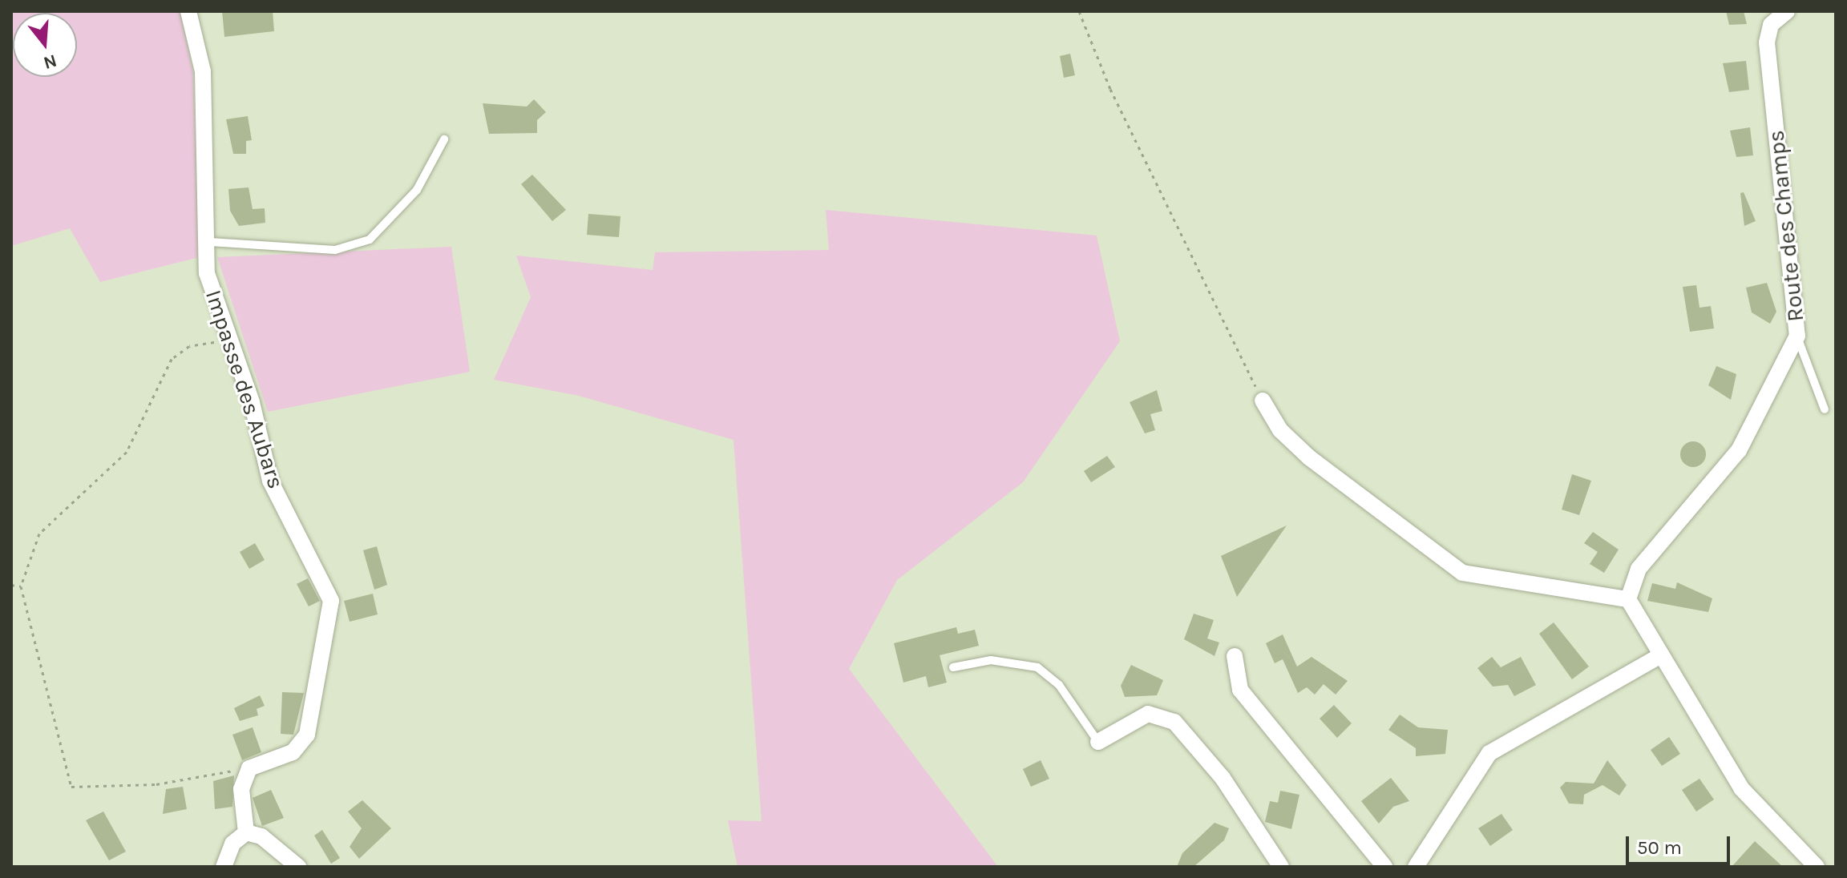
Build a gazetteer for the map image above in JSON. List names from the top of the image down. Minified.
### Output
{"streets":{"street":["Route des Champs","Impasse des Aubars"]},"scale_bar":"50 m","north":"bottom"}
